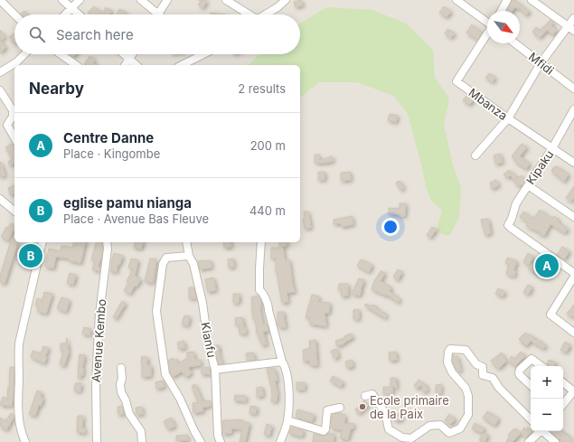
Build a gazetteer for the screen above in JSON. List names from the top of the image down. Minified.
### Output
{"streets":{"street":["Mfidi","Mbanza","Kipaku","Kianfu","Avenue Kembo"]},"crossings":[["Mbanza","Kipaku"]],"places":["Ecole primaire de la Paix"],"north":"bottom right","page":{"search":"Search here","heading":["Nearby","2 results"],"list":[{"mark":"A","name":"Centre Danne","note":"Place · Kingombe","value":"200 m"},{"mark":"B","name":"eglise pamu nianga","note":"Place · Avenue Bas Fleuve","value":"440 m"}],"pins":["B","A"],"map_buttons":["+","−"]}}
